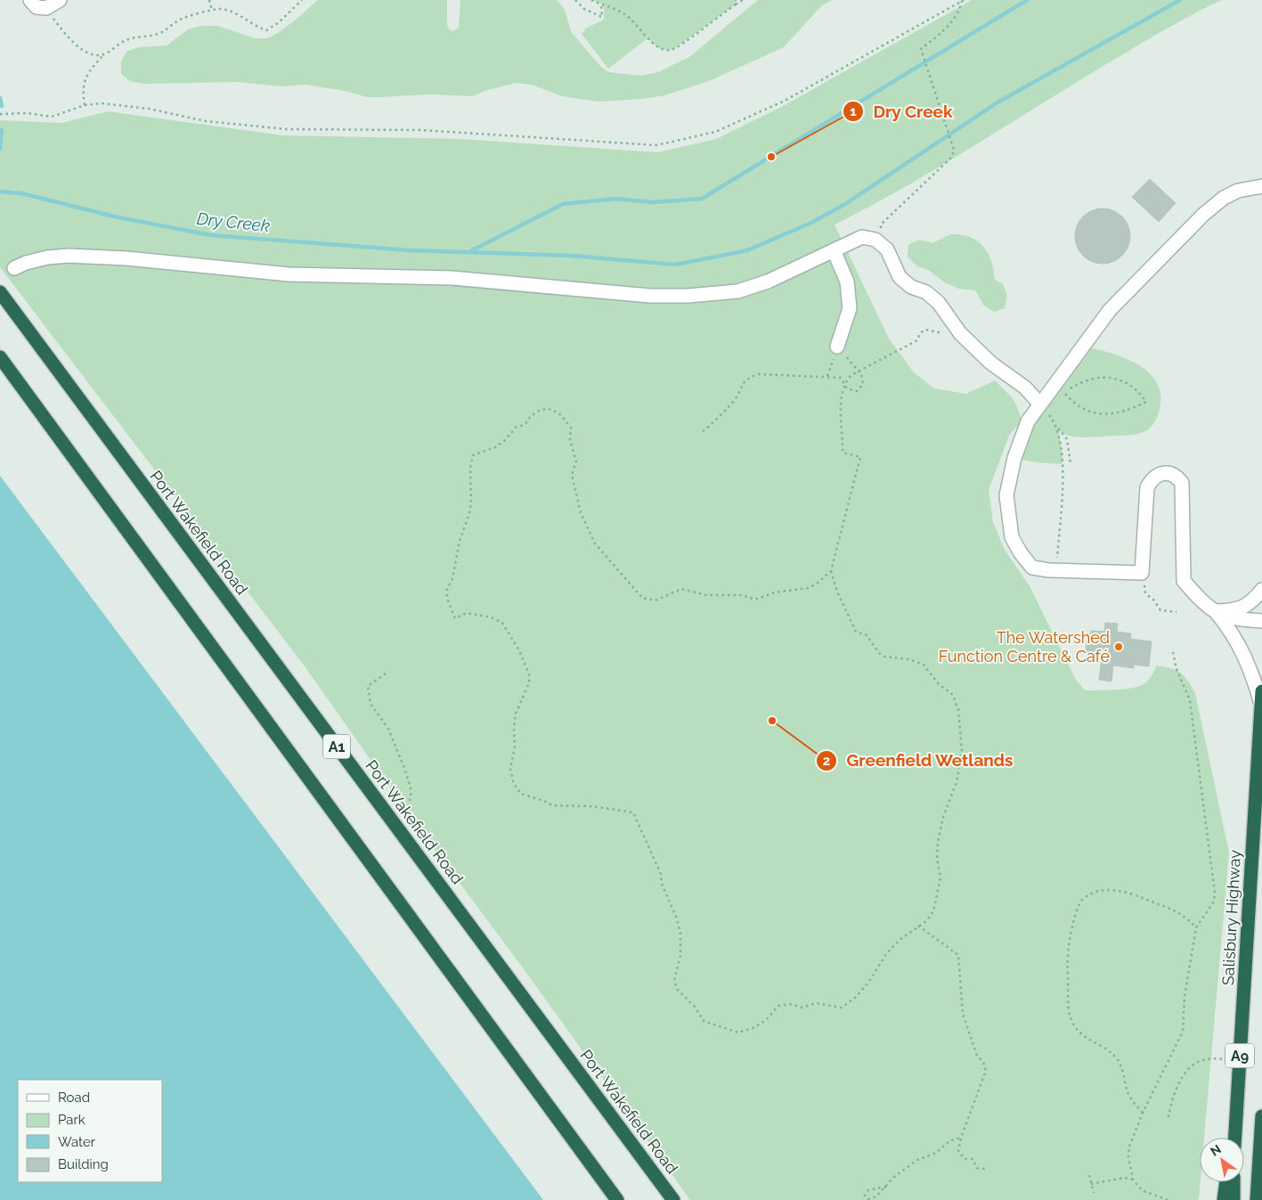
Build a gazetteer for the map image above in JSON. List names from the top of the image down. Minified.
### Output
{"streets":{"highway":["Port Wakefield Road","A1","Salisbury Highway","A9"]},"water":["Dry Creek"],"places":["Dry Creek","The Watershed Function Centre & Café","Greenfield Wetlands"],"legend":["Road","Park","Water","Building"],"north":"top left"}
